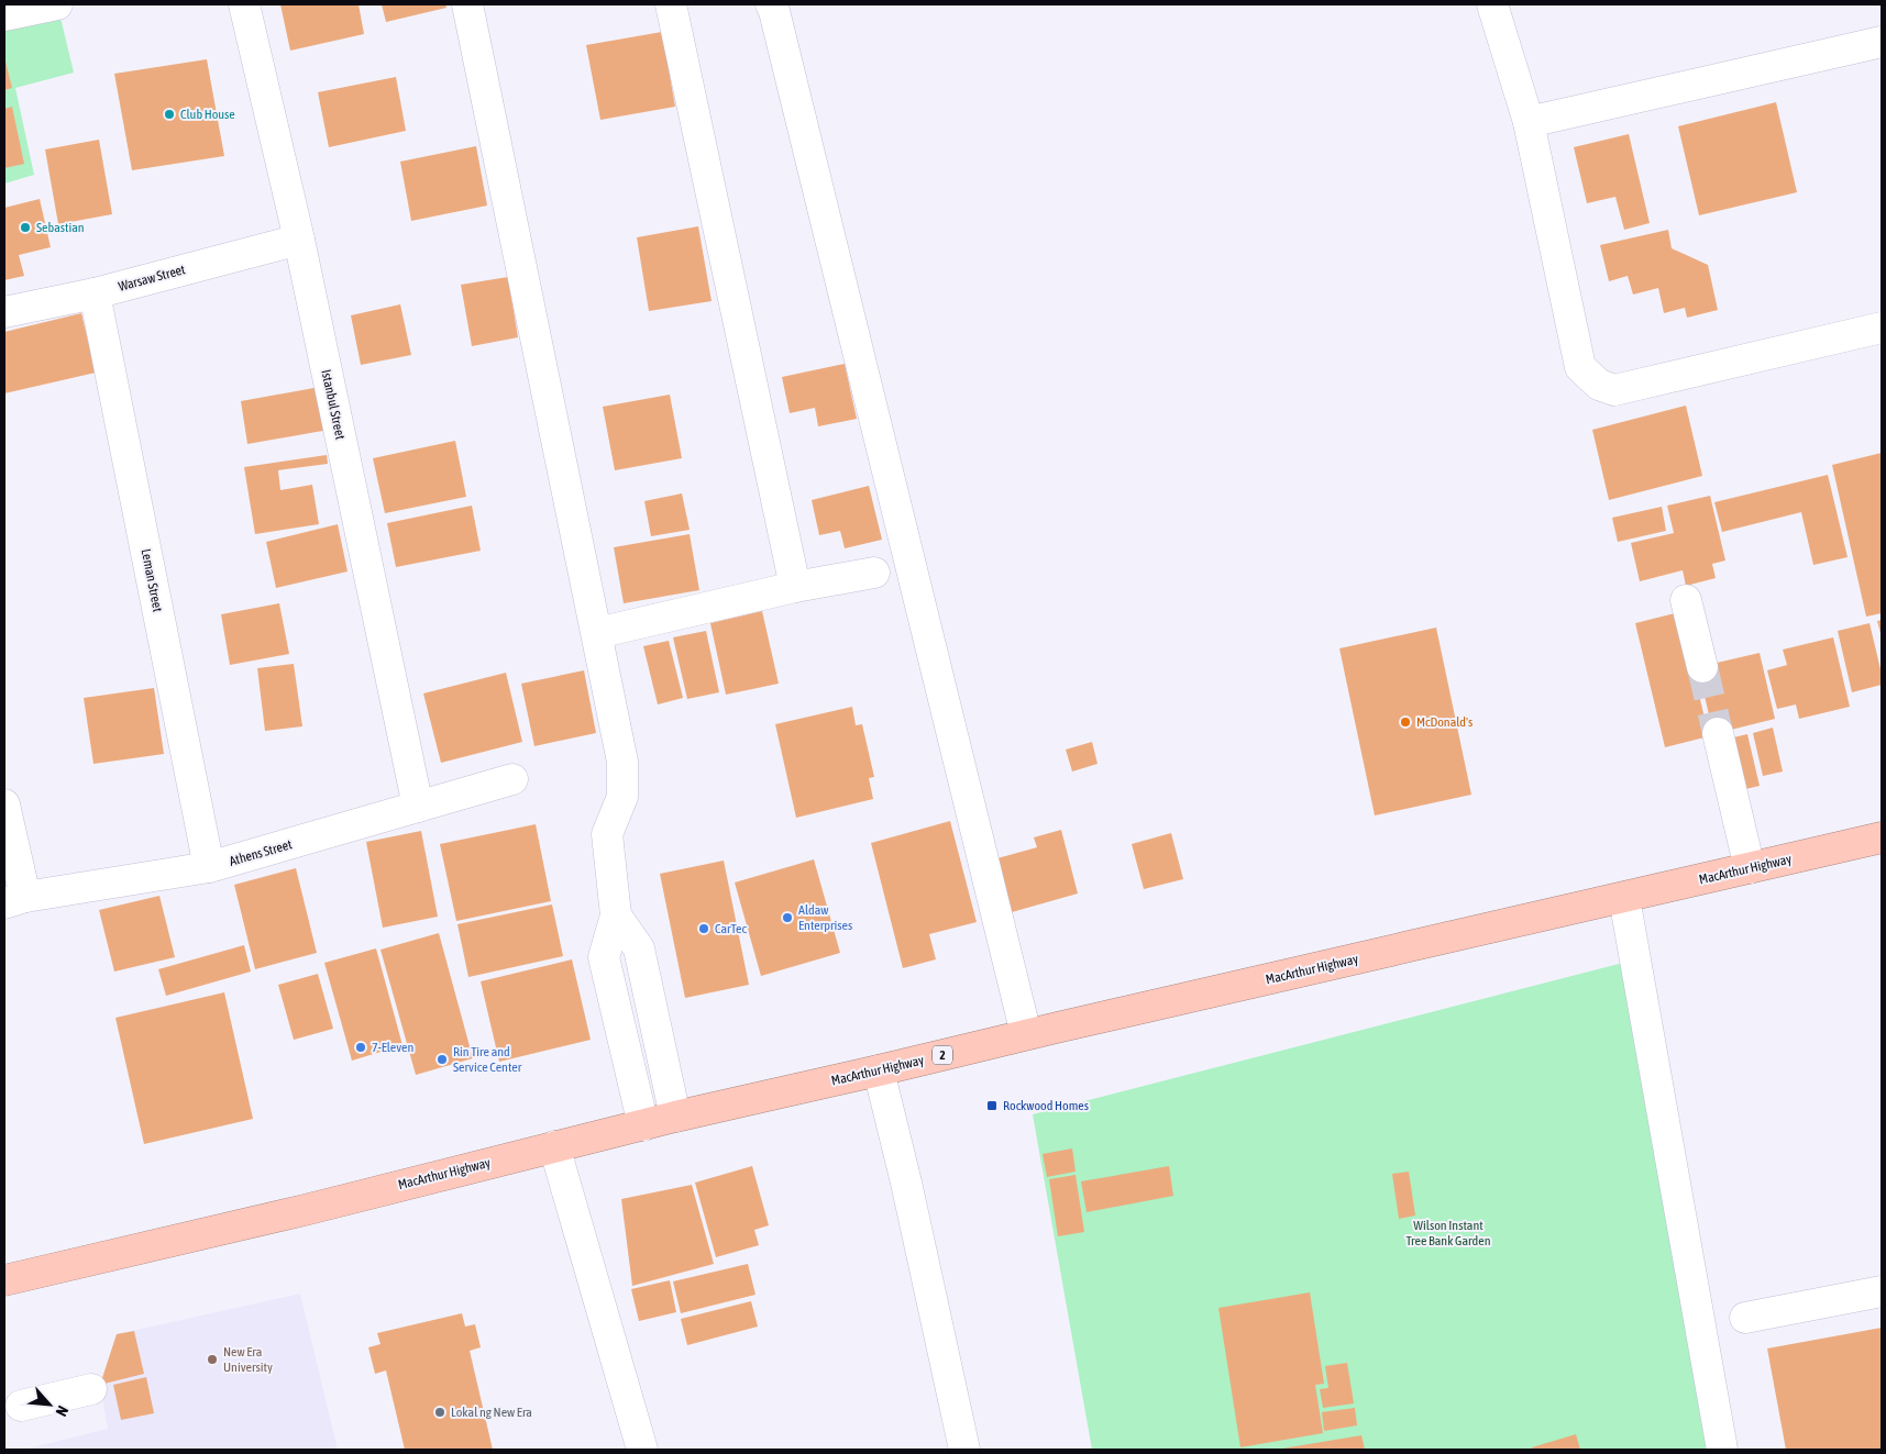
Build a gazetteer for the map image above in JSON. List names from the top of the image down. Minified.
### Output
{"streets":{"highway":["MacArthur Highway","2"],"street":["Warsaw Street","Istanbul Street","Leman Street","Athens Street"]},"crossings":[["Warsaw Street","Istanbul Street"],["Warsaw Street","Leman Street"],["Istanbul Street","Athens Street"],["Leman Street","Athens Street"]],"parks":["Wilson Instant Tree Bank Garden"],"places":{"other":["Club House","Sebastian","McDonald's","Aldaw Enterprises","CarTec","7-Eleven","Rin Tire and Service Center","New Era University","Lokal ng New Era"],"transit":["Rockwood Homes"]},"north":"bottom right"}
